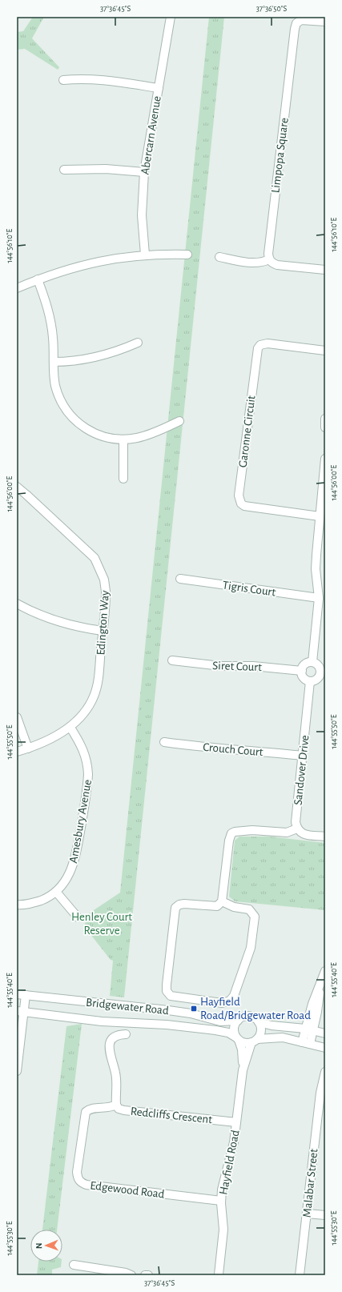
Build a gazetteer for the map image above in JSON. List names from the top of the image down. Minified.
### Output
{"streets":{"street":["Abercarn Avenue","Limpopa Square","Garonne Circuit","Tigris Court","Edington Way","Siret Court","Crouch Court","Sandover Drive","Amesbury Avenue","Bridgewater Road","Redcliffs Crescent","Hayfield Road","Malabar Street","Edgewood Road"]},"crossings":[["Edington Way","Amesbury Avenue"],["Siret Court","Sandover Drive"],["Crouch Court","Sandover Drive"],["Bridgewater Road","Hayfield Road"],["Redcliffs Crescent","Hayfield Road"],["Redcliffs Crescent","Edgewood Road"],["Hayfield Road","Edgewood Road"]],"parks":["Henley Court Reserve"],"places":{"transit":["Hayfield Road/Bridgewater Road"]},"north":"left","coordinates":["37°36'45\"S","37°36'50\"S","144°56'10\"E","144°56'00\"E","144°55'50\"E","144°55'40\"E","144°55'30\"E"]}
